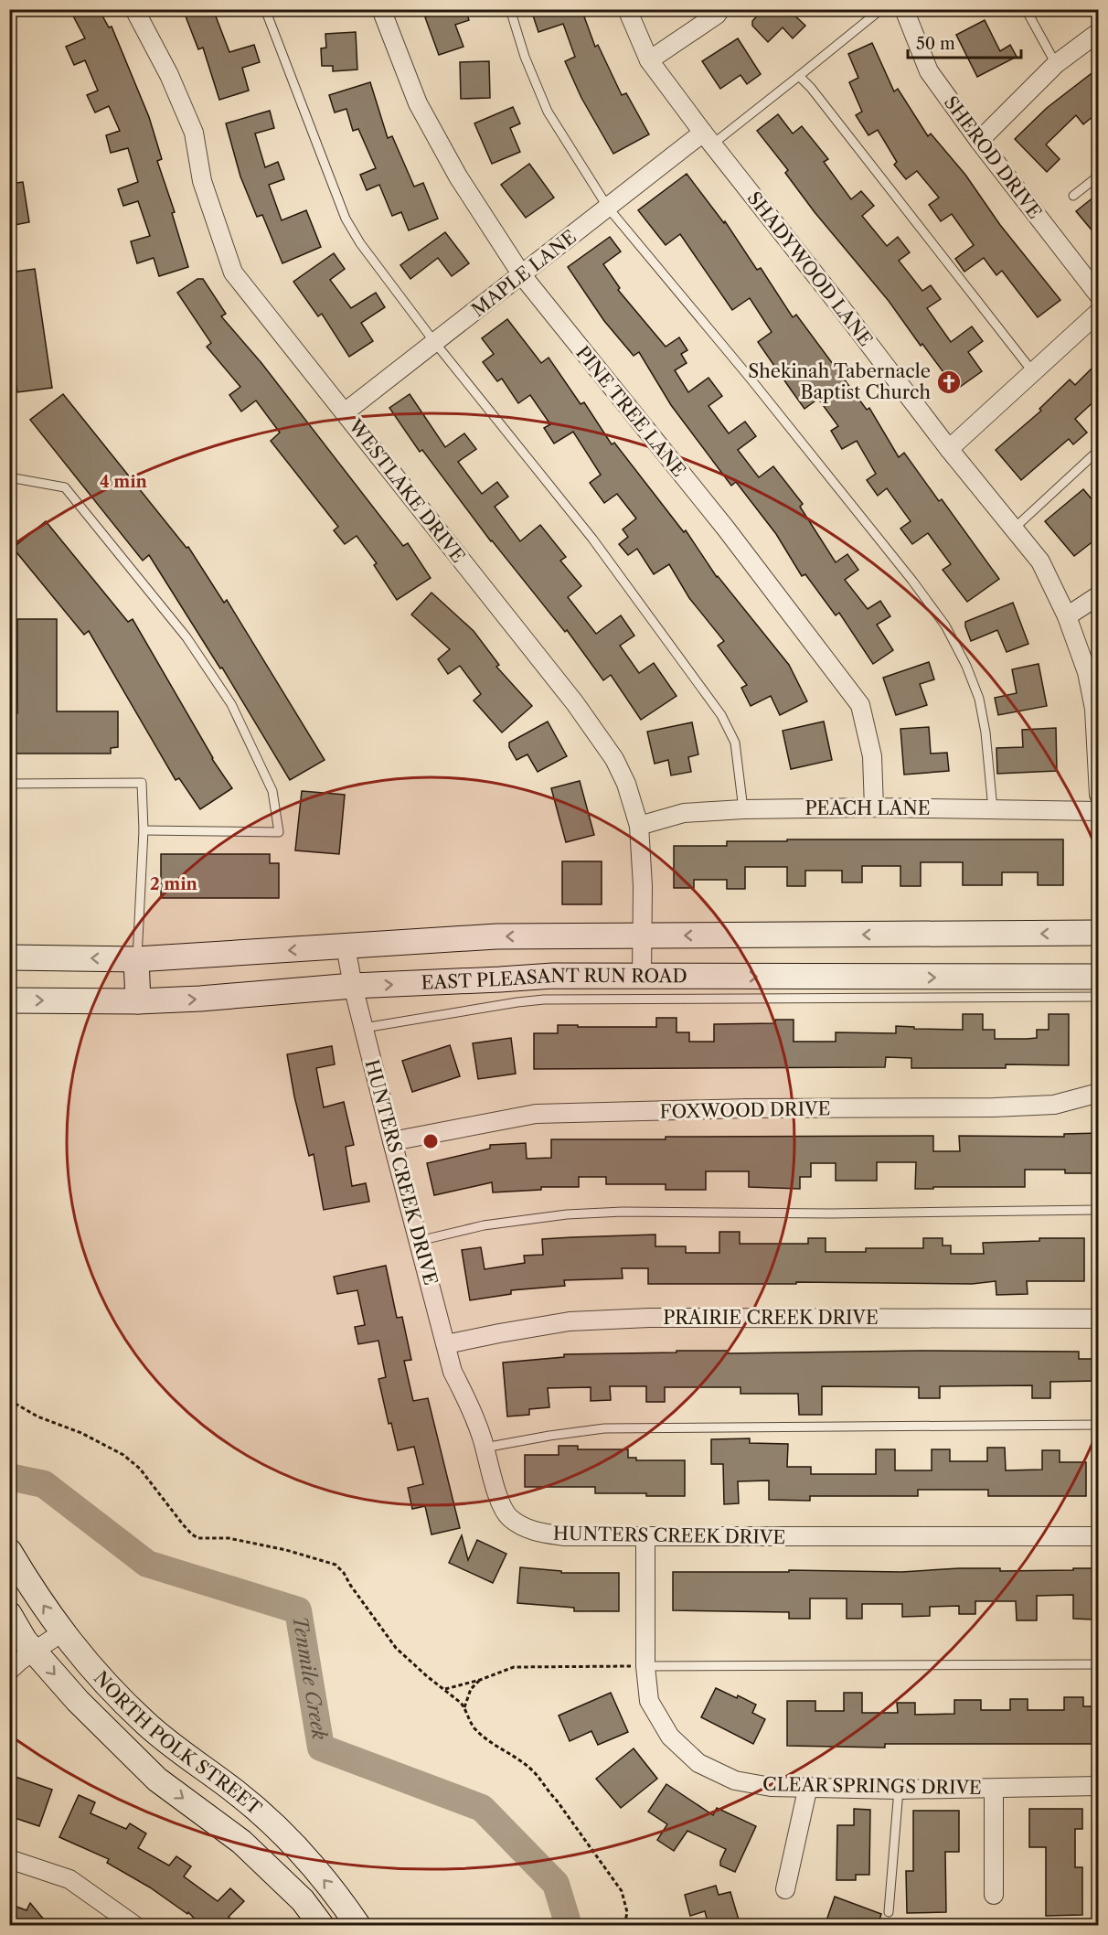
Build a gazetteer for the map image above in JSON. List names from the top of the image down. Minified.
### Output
{"streets":{"main road":["EAST PLEASANT RUN ROAD","NORTH POLK STREET"],"street":["SHEROD DRIVE","SHADYWOOD LANE","MAPLE LANE","PINE TREE LANE","WESTLAKE DRIVE","PEACH LANE","FOXWOOD DRIVE","HUNTERS CREEK DRIVE","PRAIRIE CREEK DRIVE","CLEAR SPRINGS DRIVE"]},"crossings":[["SHADYWOOD LANE","MAPLE LANE"],["MAPLE LANE","PINE TREE LANE"],["MAPLE LANE","WESTLAKE DRIVE"],["PINE TREE LANE","PEACH LANE"],["WESTLAKE DRIVE","PEACH LANE"],["WESTLAKE DRIVE","EAST PLEASANT RUN ROAD"],["EAST PLEASANT RUN ROAD","HUNTERS CREEK DRIVE"],["FOXWOOD DRIVE","HUNTERS CREEK DRIVE"],["HUNTERS CREEK DRIVE","PRAIRIE CREEK DRIVE"],["HUNTERS CREEK DRIVE","CLEAR SPRINGS DRIVE"]],"water":["Tenmile Creek"],"places":{"church":["Shekinah Tabernacle Baptist Church"]},"scale_bar":"50 m","rings":["4 min","2 min"]}
